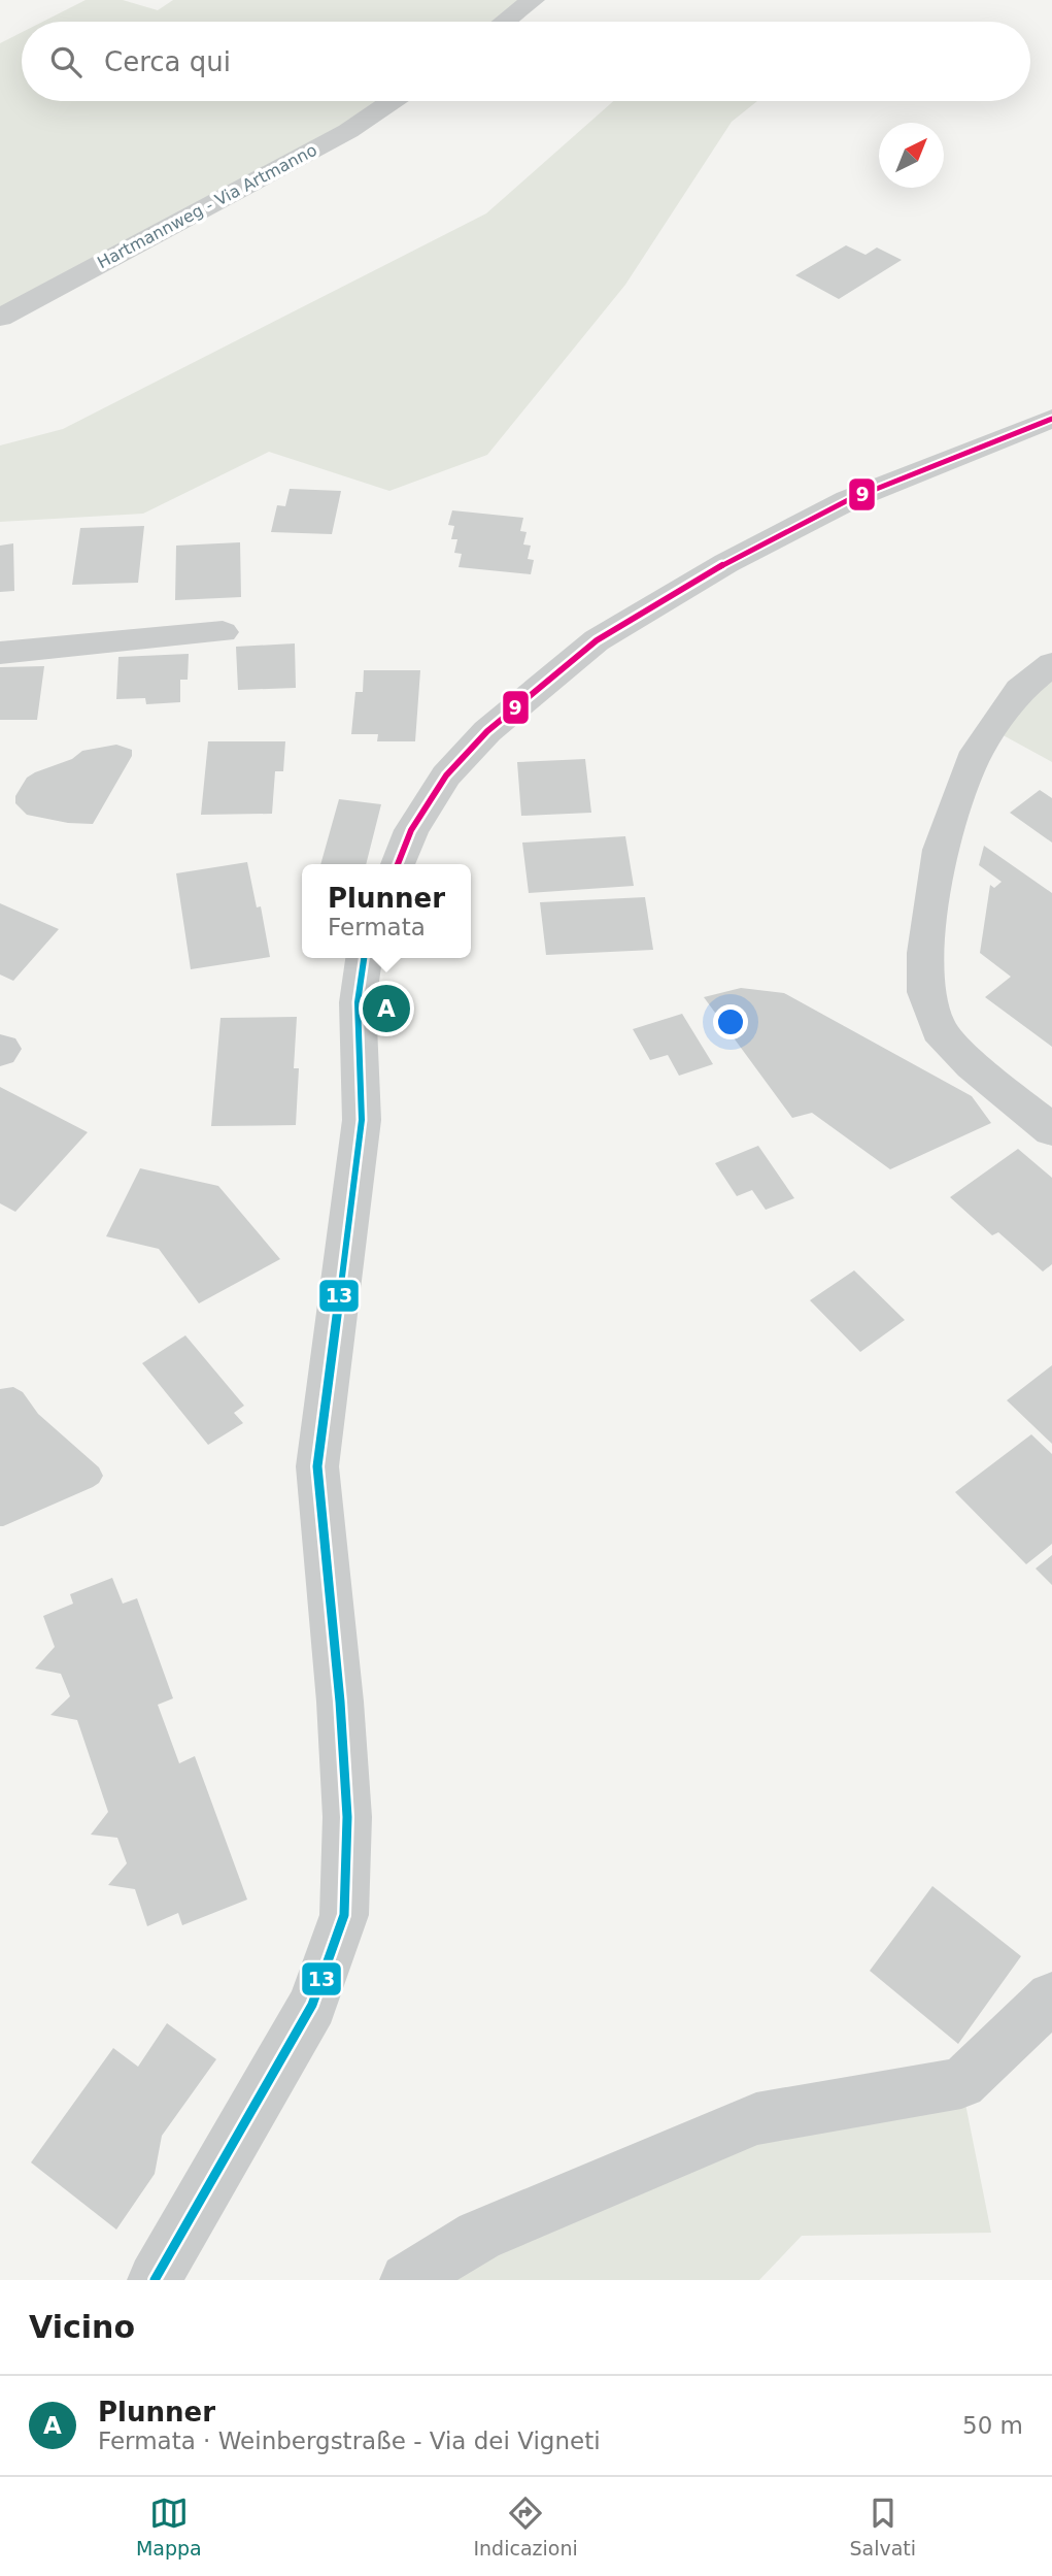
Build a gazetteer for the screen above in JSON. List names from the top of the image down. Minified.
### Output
{"streets":{"street":["Hartmannweg - Via Artmanno"]},"lines":["transit line 9","transit line 13"],"north":"top right","page":{"search":"Cerca qui","popup":["Plunner","Fermata"],"pins":"A","heading":"Vicino","list":[{"mark":"A","name":"Plunner","note":"Fermata · Weinbergstraße - Via dei Vigneti","value":"50 m"}],"nav":["Mappa","Indicazioni","Salvati"]}}
